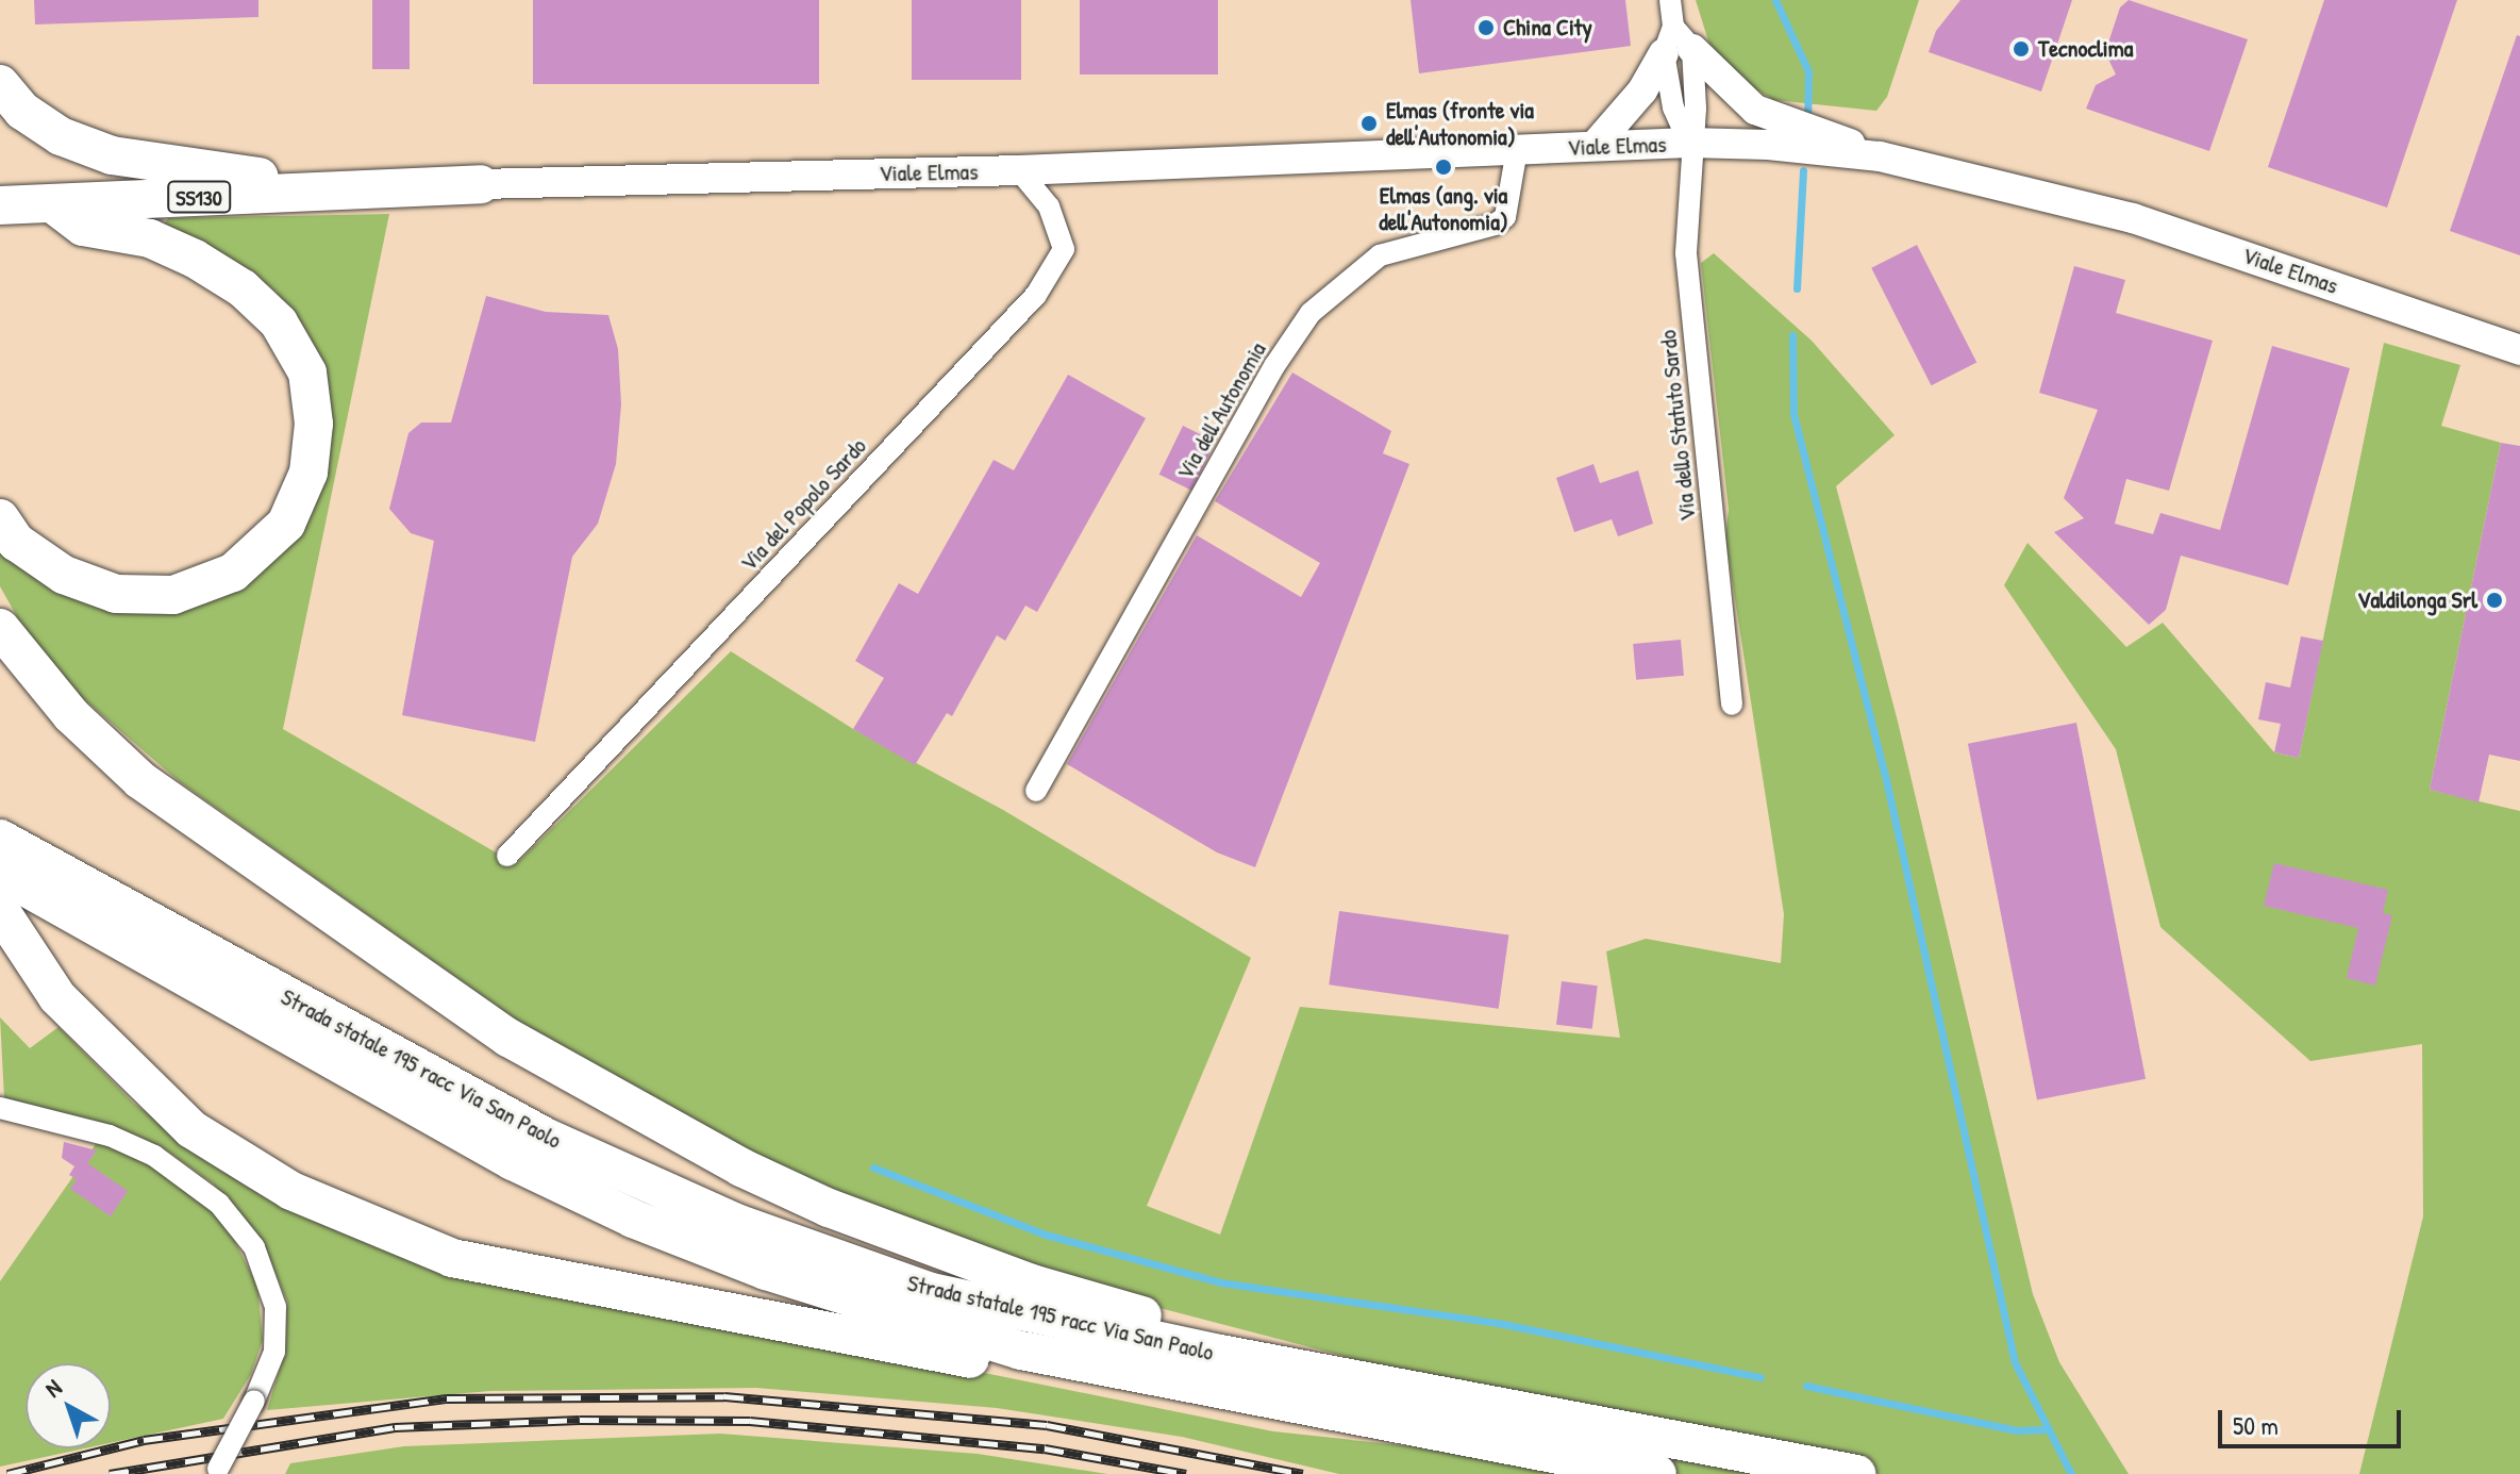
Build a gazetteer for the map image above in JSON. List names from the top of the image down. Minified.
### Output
{"streets":{"highway":["SS130","Strada statale 195 racc Via San Paolo"],"main road":["Viale Elmas"],"street":["Via dell'Autonomia","Via dello Statuto Sardo","Via del Popolo Sardo"]},"crossings":[["Viale Elmas","SS130"],["Viale Elmas","Via dell'Autonomia"],["Viale Elmas","Via dello Statuto Sardo"],["Viale Elmas","Via del Popolo Sardo"]],"places":["China City","Tecnoclima","Elmas (fronte via dell'Autonomia)","Elmas (ang. via dell'Autonomia)","Valdilonga Srl"],"scale_bar":"50 m","north":"top left"}
